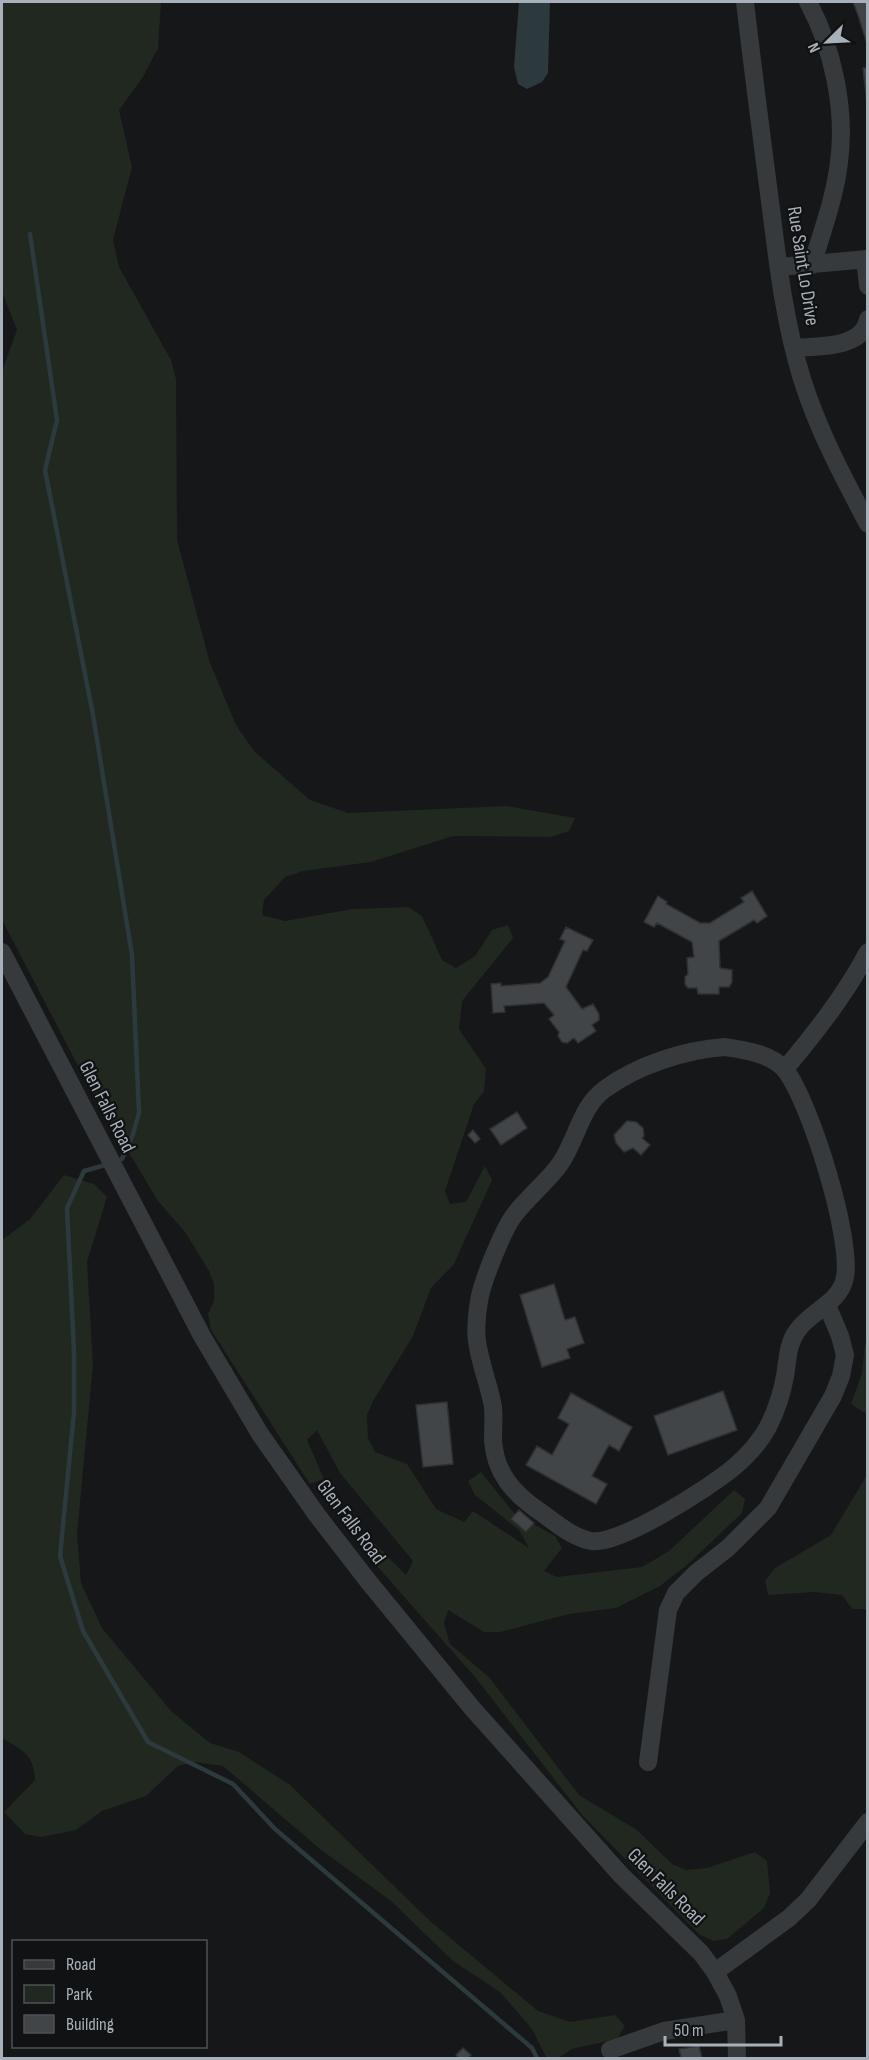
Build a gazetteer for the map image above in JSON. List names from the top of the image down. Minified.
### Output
{"streets":{"street":["Rue Saint Lo Drive","Glen Falls Road"]},"legend":["Road","Park","Building"],"scale_bar":"50 m","north":"bottom left"}
